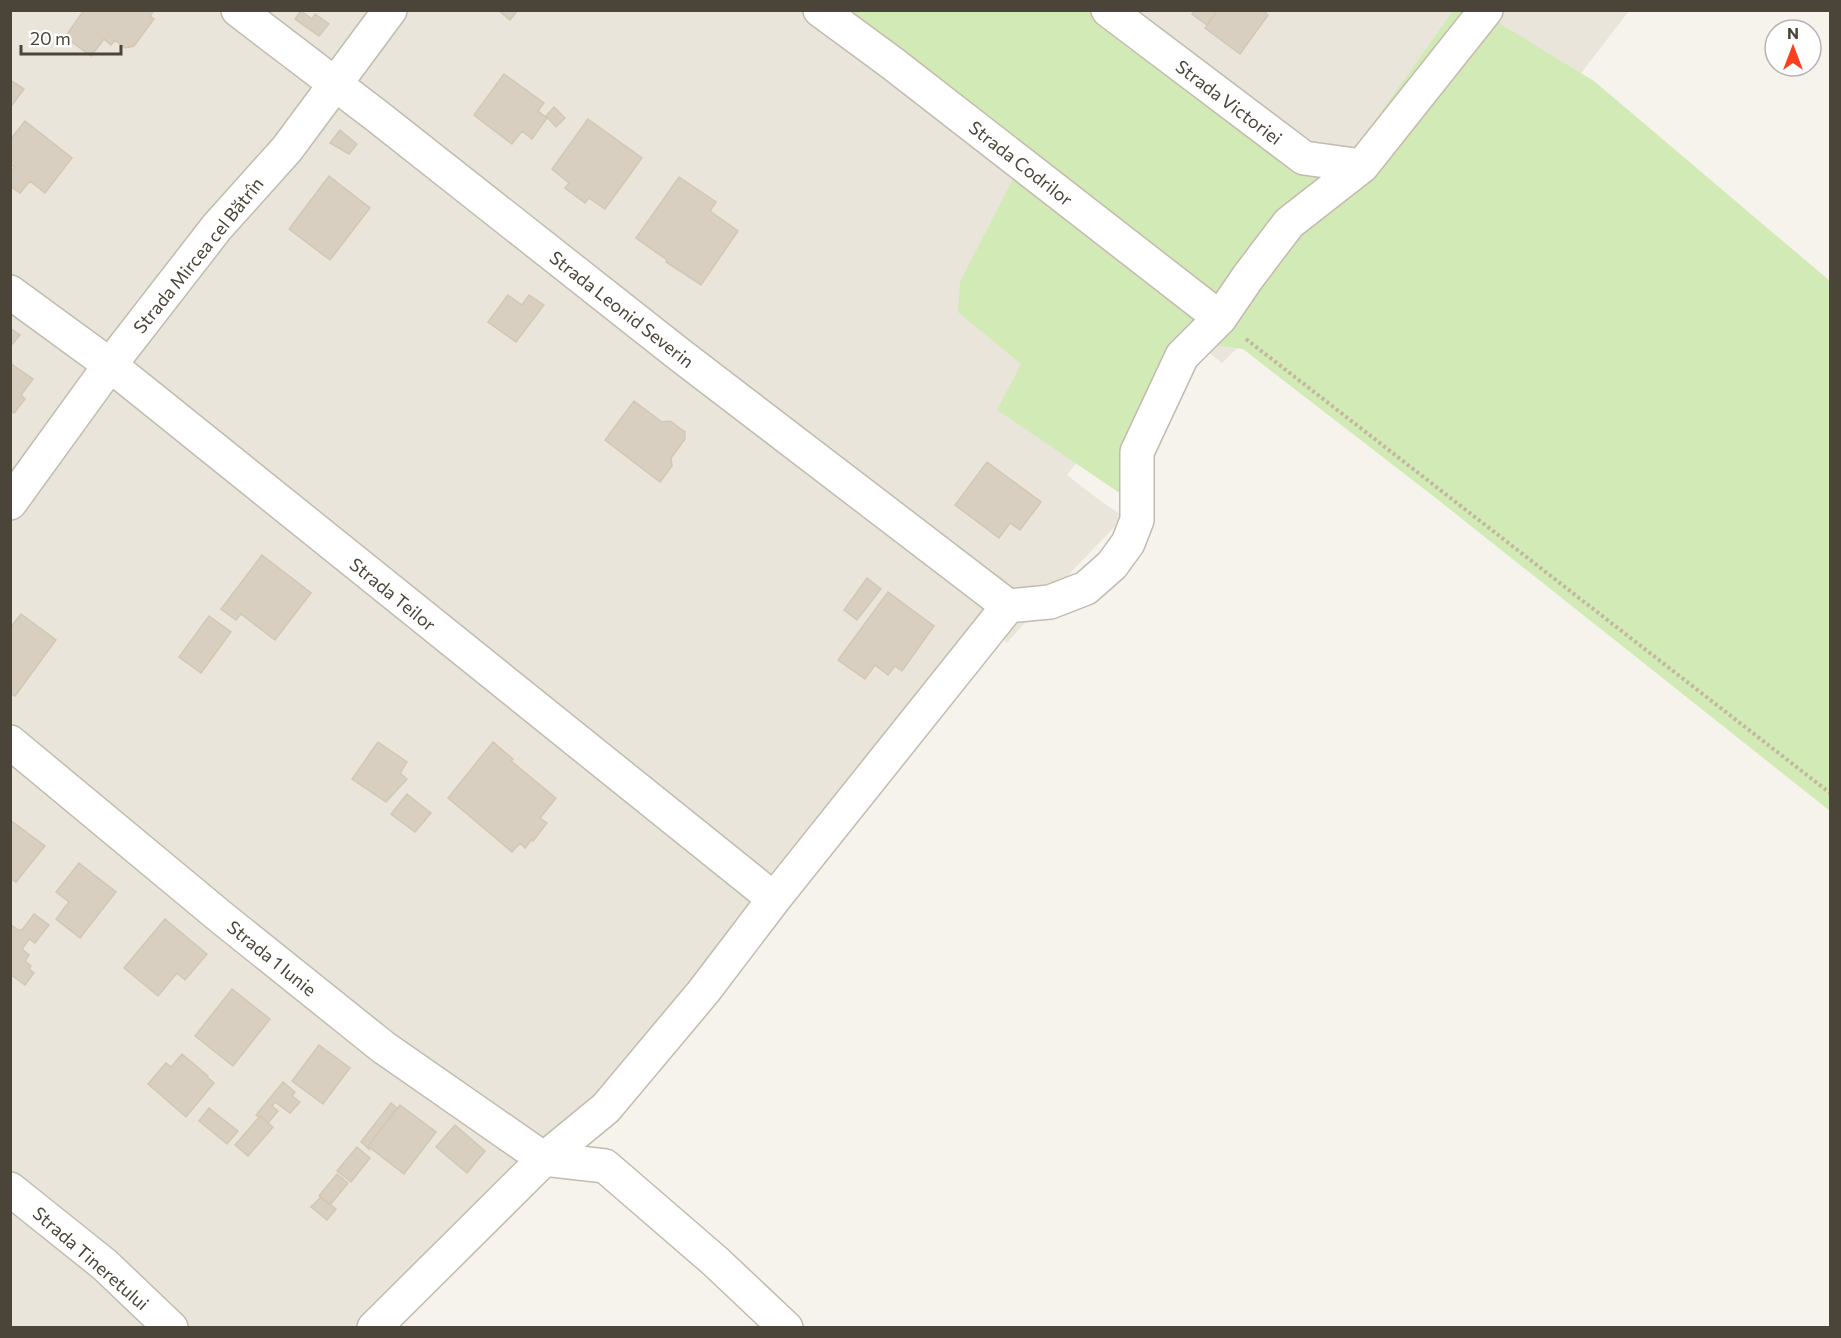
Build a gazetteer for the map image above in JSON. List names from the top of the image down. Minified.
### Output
{"streets":{"street":["Strada Victoriei","Strada Codrilor","Strada Mircea cel Bătrîn","Strada Leonid Severin","Strada Teilor","Strada 1 Iunie","Strada Tineretului"]},"crossings":[["Strada Mircea cel Bătrîn","Strada Leonid Severin"],["Strada Mircea cel Bătrîn","Strada Teilor"]],"scale_bar":"20 m","north":"top"}
